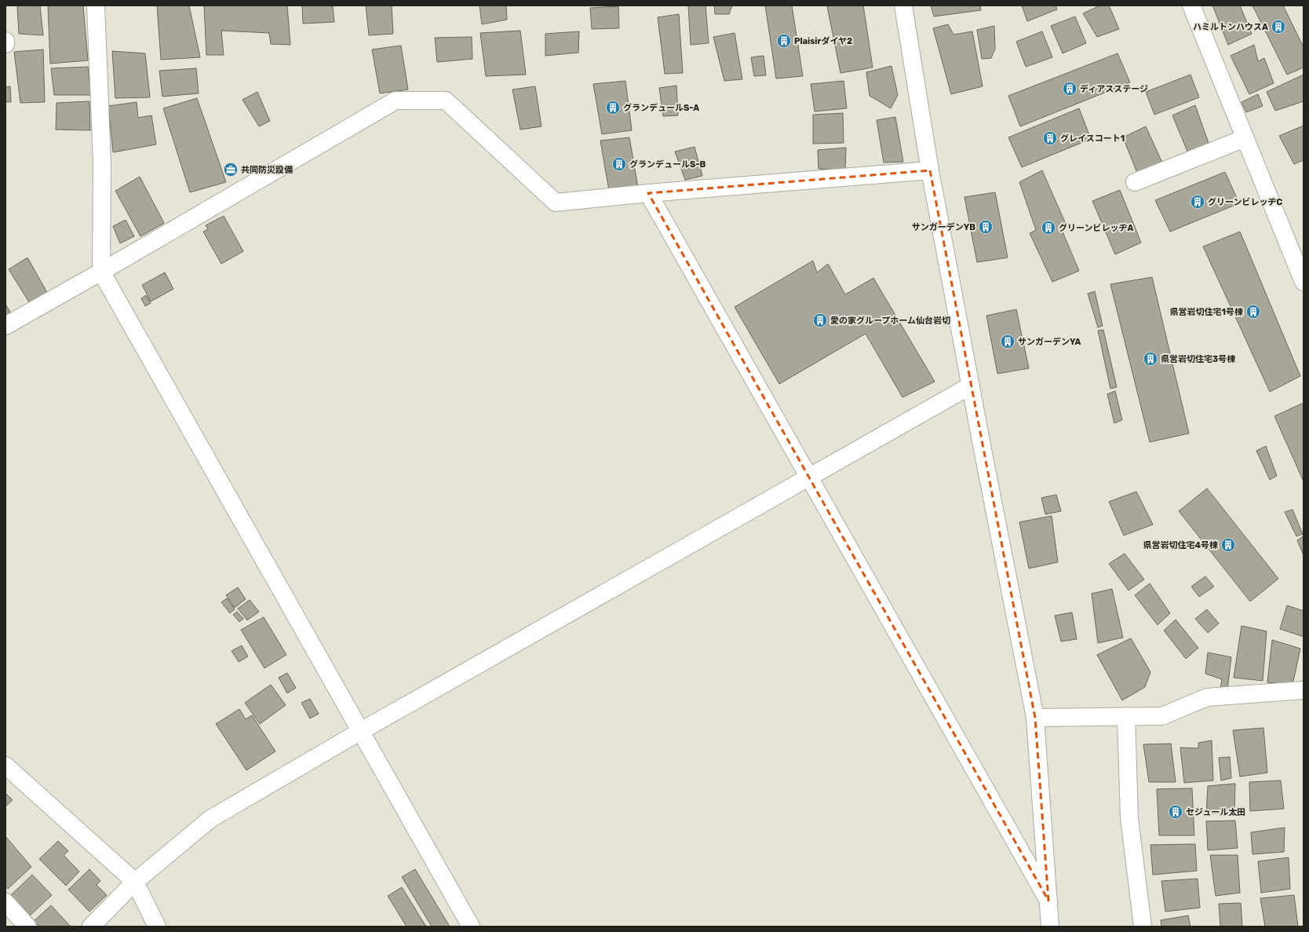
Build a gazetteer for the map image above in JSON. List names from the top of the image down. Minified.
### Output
{"places":{"building":["ハミルトンハウスA","Plaisirダイヤ2","ディアスステージ","グランデュールS-A","グレイスコート1","グランデュールS-B","グリーンビレッヂC","サンガーデンYB","グリーンビレッヂA","県営岩切住宅1号棟","愛の家グループホーム仙台岩切","サンガーデンYA","県営岩切住宅3号棟","県営岩切住宅4号棟","セジュール太田"],"office":["共同防災設備"]}}
